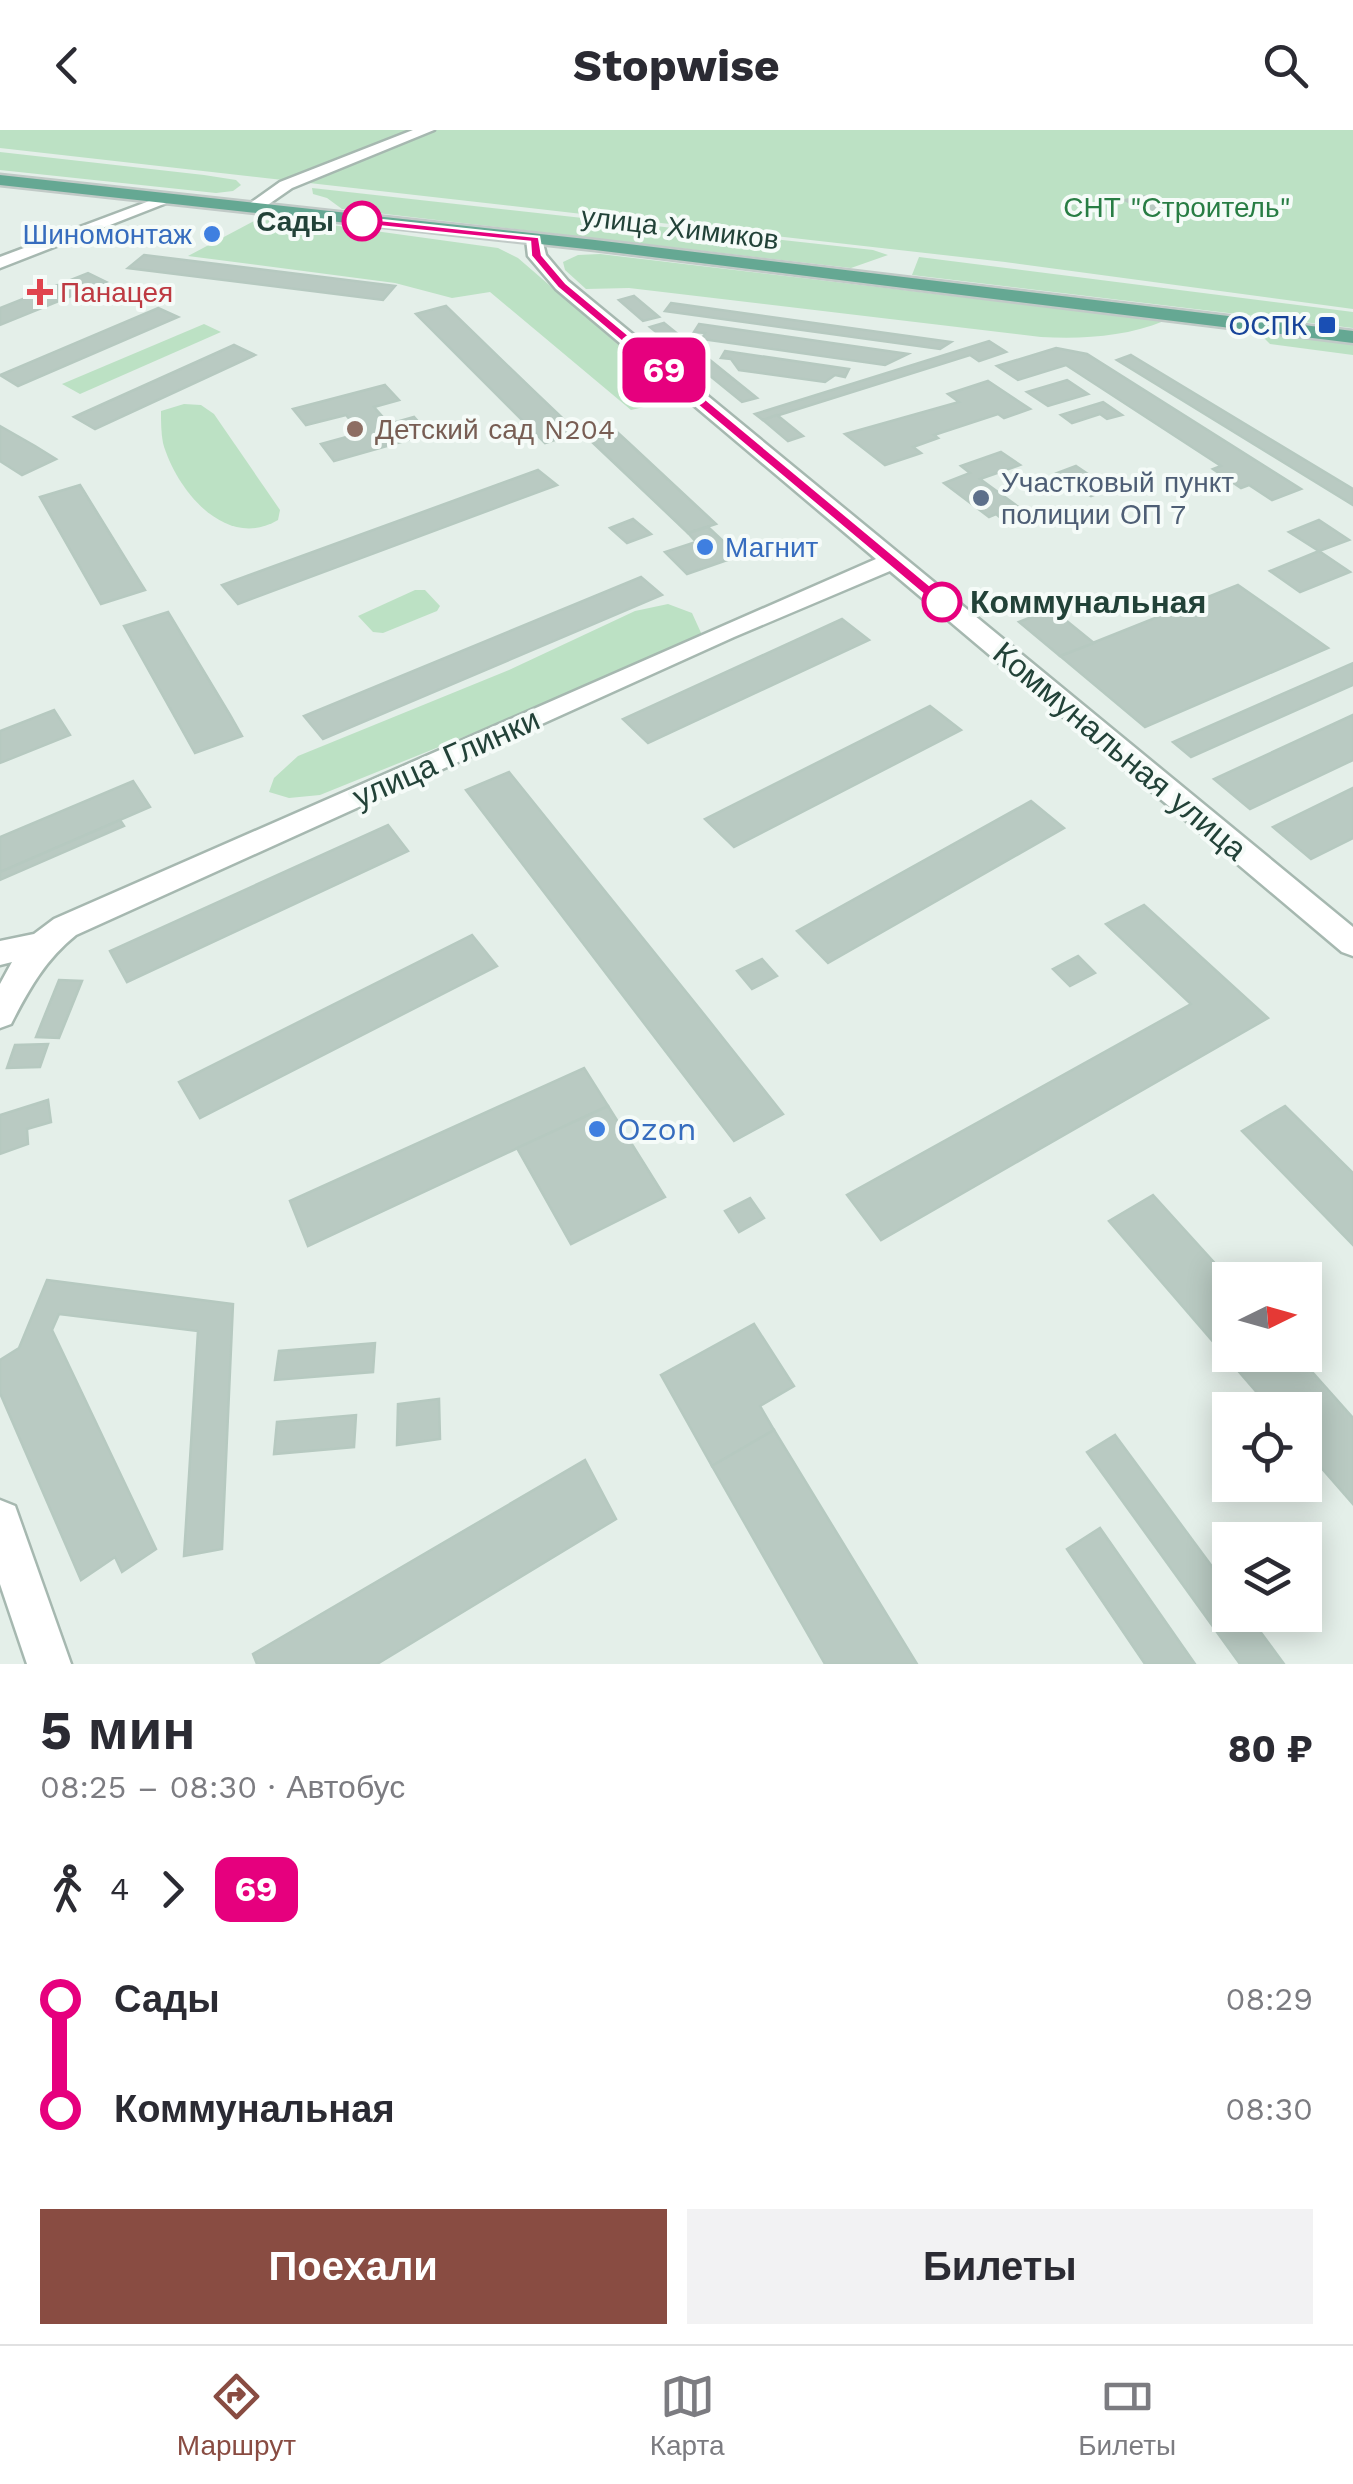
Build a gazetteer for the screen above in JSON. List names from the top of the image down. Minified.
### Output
{"streets":{"main road":["улица Химиков"],"street":["Коммунальная улица","улица Глинки"]},"crossings":[["улица Химиков","Коммунальная улица"],["Коммунальная улица","улица Глинки"]],"parks":["СНТ \"Строитель\""],"places":{"other":["Сады","Шиномонтаж","Детский сад N204","Участковый пункт полиции ОП 7","Магнит","Коммунальная","Ozon"],"health":["Панацея"],"transit":["ОСПК"]},"lines":["bus line 69"],"north":"right","page":{"header":"Stopwise","on_map":"69","heading":["5 мин","08:25 – 08:30 · Автобус","80 ₽"],"legs":["4","69"],"list":[{"name":"Сады","value":"08:29"},{"name":"Коммунальная","value":"08:30"}],"buttons":["Поехали","Билеты"],"tabs":["Маршрут","Карта","Билеты"]}}
